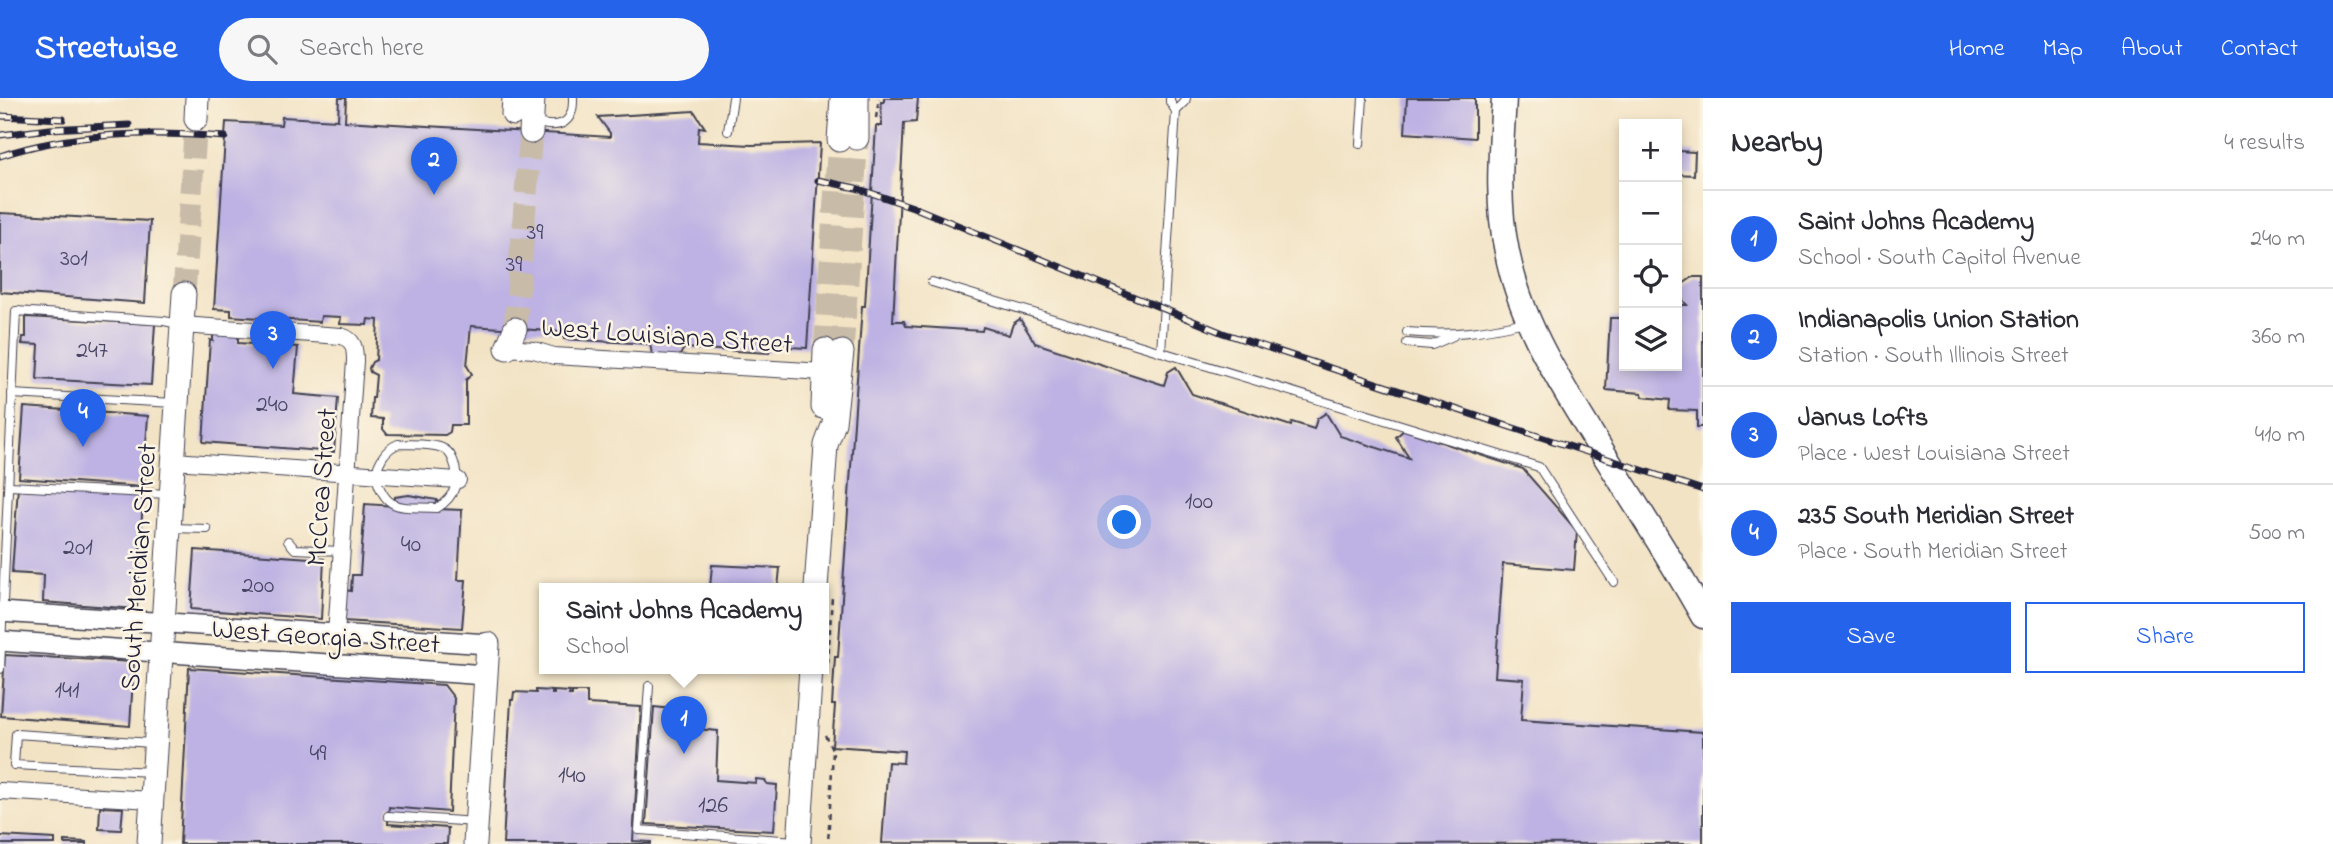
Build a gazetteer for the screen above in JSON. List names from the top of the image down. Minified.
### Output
{"streets":{"main road":["South Meridian Street"],"street":["West Louisiana Street","McCrea Street","West Georgia Street"]},"crossings":[["McCrea Street","South Meridian Street"],["McCrea Street","West Georgia Street"],["South Meridian Street","West Georgia Street"]],"house_numbers":["39","301","39","247","240","100","40","201","200","141","49","140","126"],"page":{"header":"Streetwise","search":"Search here","nav":["Home","Map","About","Contact"],"heading":["Nearby","4 results"],"map_buttons":["+","−"],"pins":["2","3","4","1"],"list":[{"mark":"1","name":"Saint Johns Academy","note":"School · South Capitol Avenue","value":"240 m"},{"mark":"2","name":"Indianapolis Union Station","note":"Station · South Illinois Street","value":"360 m"},{"mark":"3","name":"Janus Lofts","note":"Place · West Louisiana Street","value":"410 m"},{"mark":"4","name":"235 South Meridian Street","note":"Place · South Meridian Street","value":"500 m"}],"buttons":["Save","Share"],"popup":["Saint Johns Academy","School"]}}
